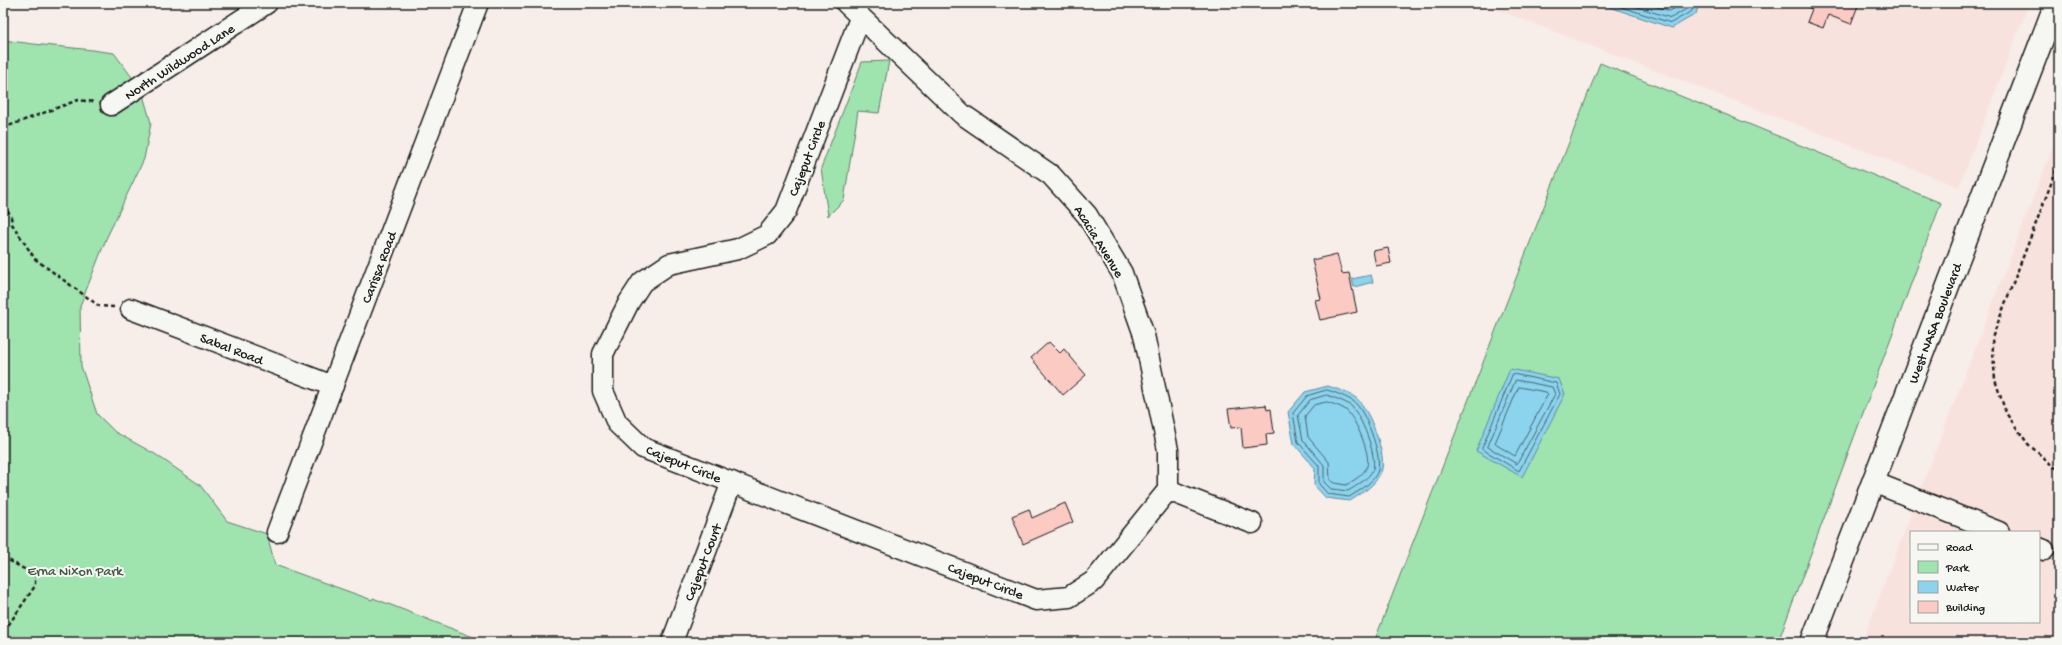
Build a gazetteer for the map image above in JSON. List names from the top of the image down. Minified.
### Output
{"streets":{"main road":["West NASA Boulevard"],"street":["North Wildwood Lane","Cajeput Circle","Acacia Avenue","Carissa Road","Sabal Road","Cajeput Court"]},"crossings":[["Cajeput Circle","Acacia Avenue"],["Cajeput Circle","Cajeput Court"],["Carissa Road","Sabal Road"]],"parks":["Erna Nixon Park"],"legend":["Road","Park","Water","Building"]}
